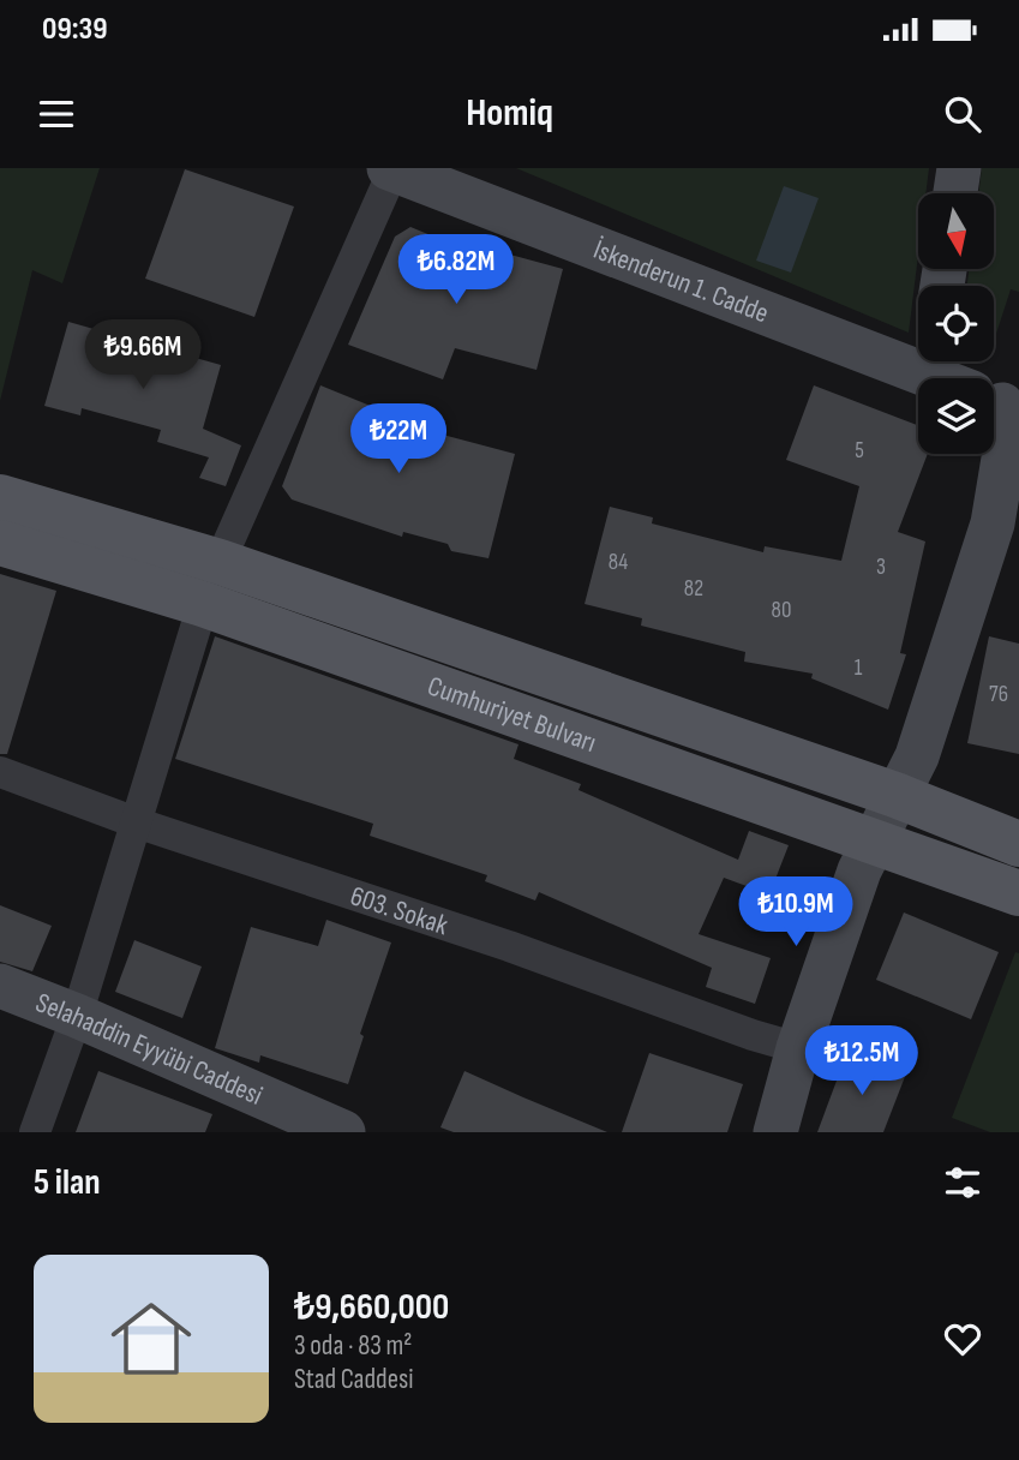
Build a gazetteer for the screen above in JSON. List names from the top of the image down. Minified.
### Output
{"streets":{"main road":["Cumhuriyet Bulvarı"],"street":["İskenderun 1. Cadde","603. Sokak","Selahaddin Eyyübi Caddesi"]},"house_numbers":["5","84","3","82","80","1","76"],"north":"bottom","page":{"status":"09:39","header":"Homiq","price":["₺6.82M","₺9.66M","₺22M","₺10.9M","₺12.5M"],"heading":"5 ilan","list":[{"name":"₺9,660,000","note":"3 oda · 83 m² · Stad Caddesi"}]}}
